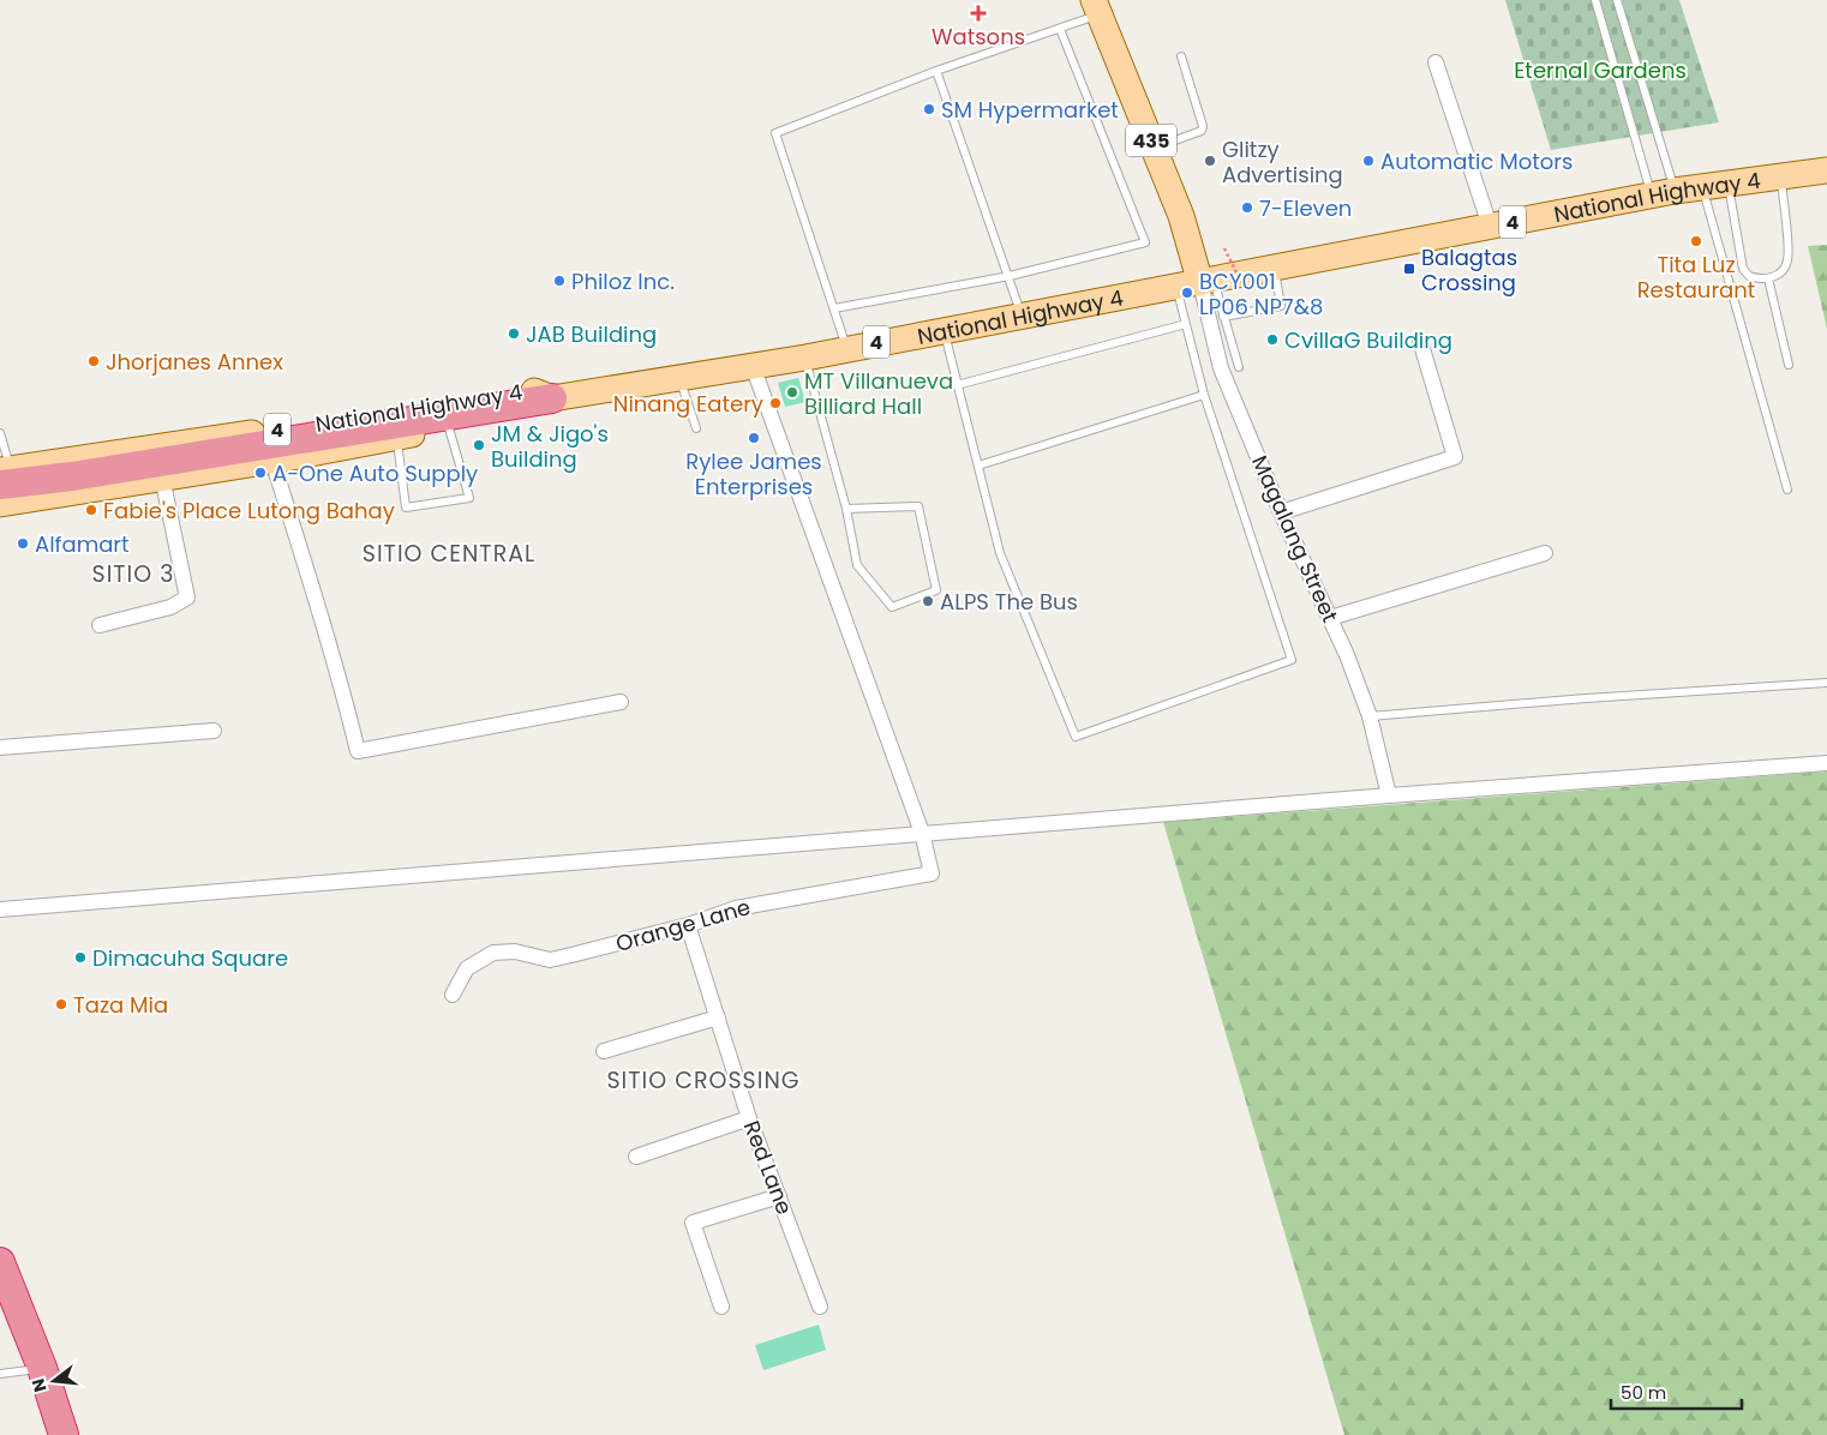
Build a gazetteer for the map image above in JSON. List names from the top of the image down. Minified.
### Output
{"streets":{"main road":["435","National Highway 4","4"],"street":["Magalang Street","Orange Lane","Red Lane"]},"crossings":[["435","National Highway 4"],["435","Magalang Street"],["National Highway 4","Magalang Street"],["Orange Lane","Red Lane"]],"districts":["SITIO CENTRAL","SITIO 3","SITIO CROSSING"],"parks":["Eternal Gardens"],"places":{"health":["Watsons"],"other":["SM Hypermarket","Glitzy Advertising","Automatic Motors","7-Eleven","Tita Luz Restaurant","Philoz Inc.","BCY001 LP06 NP7&8","JAB Building","CvillaG Building","Jhorjanes Annex","MT Villanueva Billiard Hall","Ninang Eatery","Rylee James Enterprises","JM & Jigo's Building","A-One Auto Supply","Fabie's Place Lutong Bahay","Alfamart","ALPS The Bus","Dimacuha Square","Taza Mia"],"transit":["Balagtas Crossing"]},"scale_bar":"50 m","north":"left"}
